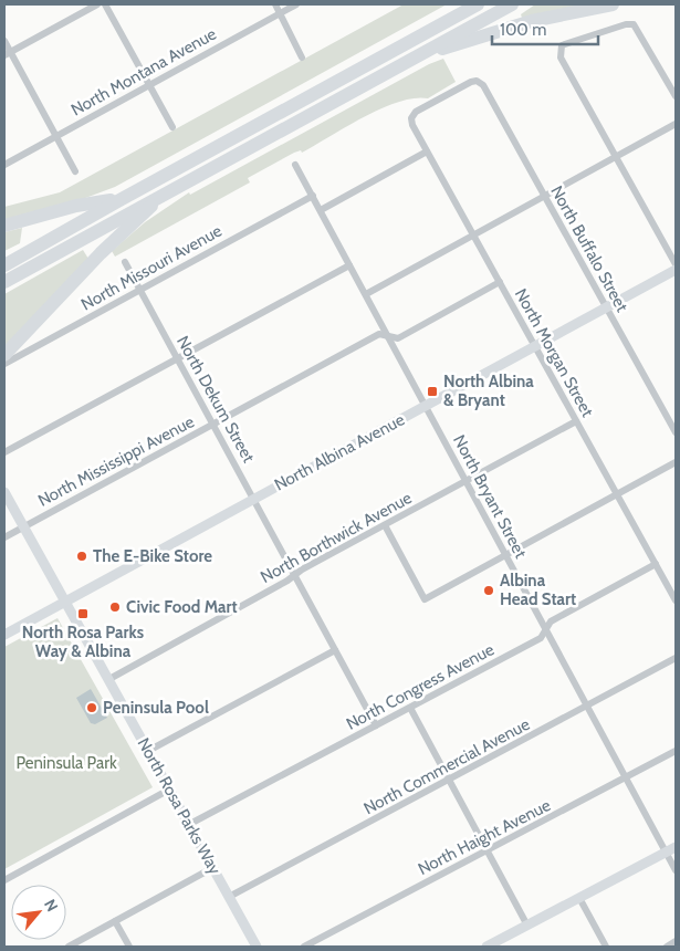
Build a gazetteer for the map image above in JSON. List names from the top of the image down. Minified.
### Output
{"streets":{"street":["North Montana Avenue","North Buffalo Street","North Missouri Avenue","North Morgan Street","North Dekum Street","North Albina Avenue","North Mississippi Avenue","North Bryant Street","North Borthwick Avenue","North Congress Avenue","North Commercial Avenue","North Rosa Parks Way","North Haight Avenue"]},"crossings":[["North Buffalo Street","North Morgan Street"],["North Buffalo Street","North Albina Avenue"],["North Missouri Avenue","North Dekum Street"],["North Missouri Avenue","North Bryant Street"],["North Morgan Street","North Albina Avenue"],["North Morgan Street","North Mississippi Avenue"],["North Morgan Street","North Borthwick Avenue"],["North Morgan Street","North Congress Avenue"],["North Dekum Street","North Albina Avenue"],["North Dekum Street","North Mississippi Avenue"],["North Dekum Street","North Borthwick Avenue"],["North Dekum Street","North Congress Avenue"],["North Albina Avenue","North Bryant Street"],["North Albina Avenue","North Rosa Parks Way"],["North Mississippi Avenue","North Bryant Street"],["North Mississippi Avenue","North Rosa Parks Way"],["North Bryant Street","North Borthwick Avenue"],["North Bryant Street","North Congress Avenue"],["North Bryant Street","North Commercial Avenue"],["North Bryant Street","North Haight Avenue"],["North Borthwick Avenue","North Rosa Parks Way"],["North Congress Avenue","North Rosa Parks Way"],["North Commercial Avenue","North Rosa Parks Way"]],"parks":["Peninsula Park"],"places":{"transit":["North Albina & Bryant","North Rosa Parks Way & Albina"],"other":["The E-Bike Store","Albina Head Start","Civic Food Mart","Peninsula Pool"]},"scale_bar":"100 m","north":"top right"}
